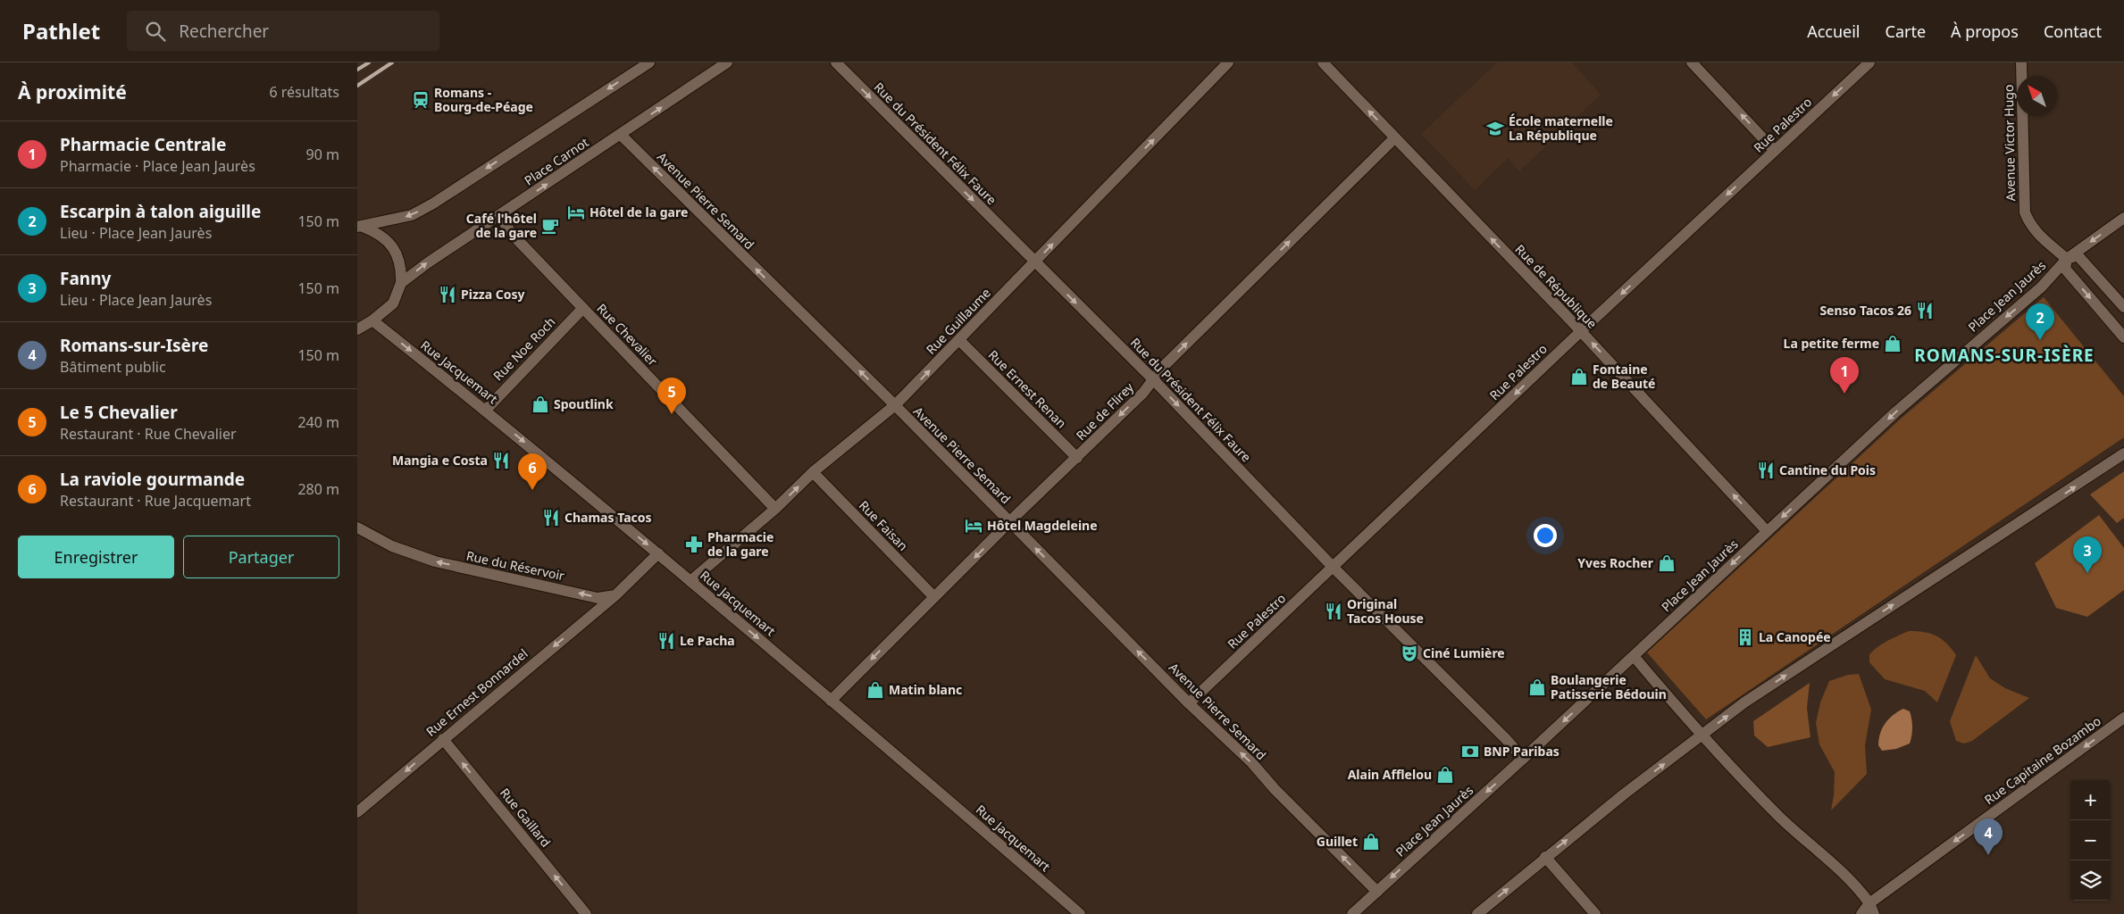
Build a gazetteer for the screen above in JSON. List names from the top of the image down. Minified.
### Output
{"streets":{"street":["Rue Palestro","Avenue Victor Hugo","Rue du Président Félix Faure","Place Carnot","Avenue Pierre Semard","Rue de République","Place Jean Jaurès","Rue Guillaume","Rue Chevalier","Rue Noe Roch","Rue Jacquemart","Rue Ernest Renan","Rue de Flirey","Rue Faisan","Rue du Réservoir","Rue Ernest Bonnardel","Rue Capitaine Bozambo","Rue Gaillard"]},"crossings":[["Rue Palestro","Rue du Président Félix Faure"],["Rue Palestro","Avenue Pierre Semard"],["Rue Palestro","Rue de République"],["Avenue Victor Hugo","Place Jean Jaurès"],["Rue du Président Félix Faure","Place Jean Jaurès"],["Rue du Président Félix Faure","Rue Guillaume"],["Rue du Président Félix Faure","Rue de Flirey"],["Place Carnot","Avenue Pierre Semard"],["Place Carnot","Rue Chevalier"],["Avenue Pierre Semard","Place Jean Jaurès"],["Avenue Pierre Semard","Rue Guillaume"],["Avenue Pierre Semard","Rue de Flirey"],["Rue de République","Place Jean Jaurès"],["Rue de République","Rue de Flirey"],["Rue Guillaume","Rue Chevalier"],["Rue Guillaume","Rue Jacquemart"],["Rue Guillaume","Rue Ernest Renan"],["Rue Guillaume","Rue Faisan"],["Rue Chevalier","Rue Noe Roch"],["Rue Noe Roch","Rue Jacquemart"],["Rue Jacquemart","Rue de Flirey"],["Rue Ernest Renan","Rue de Flirey"],["Rue de Flirey","Rue Faisan"],["Rue du Réservoir","Rue Ernest Bonnardel"],["Rue Ernest Bonnardel","Rue Gaillard"]],"one_way":["Rue Palestro","Rue du Président Félix Faure","Avenue Pierre Semard","Rue de République","Place Jean Jaurès","Rue Guillaume","Rue Jacquemart","Rue du Réservoir","Rue Ernest Bonnardel","Rue Capitaine Bozambo","Rue Gaillard"],"districts":["ROMANS-SUR-ISÈRE"],"places":{"station":["Romans - Bourg-de-Péage"],"school or university":["École maternelle La République"],"hotel":["Hôtel de la gare","Hôtel Magdeleine"],"cafe":["Café l'hôtel de la gare"],"restaurant":["Pizza Cosy","Senso Tacos 26","Mangia e Costa","Cantine du Pois","Chamas Tacos","Original Tacos House","Le Pacha"],"shop":["La petite ferme","Fontaine de Beauté","Spoutlink","Yves Rocher","Boulangerie Patisserie Bédouin","Matin blanc","Alain Afflelou","Guillet"],"pharmacy":["Pharmacie de la gare"],"building":["La Canopée"],"theatre":["Ciné Lumière"],"bank":["BNP Paribas"]},"north":"top left","page":{"header":"Pathlet","search":"Rechercher","nav":["Accueil","Carte","À propos","Contact"],"heading":["À proximité","6 résultats"],"list":[{"mark":"1","name":"Pharmacie Centrale","note":"Pharmacie · Place Jean Jaurès","value":"90 m"},{"mark":"2","name":"Escarpin à talon aiguille","note":"Lieu · Place Jean Jaurès","value":"150 m"},{"mark":"3","name":"Fanny","note":"Lieu · Place Jean Jaurès","value":"150 m"},{"mark":"4","name":"Romans-sur-Isère","note":"Bâtiment public","value":"150 m"},{"mark":"5","name":"Le 5 Chevalier","note":"Restaurant · Rue Chevalier","value":"240 m"},{"mark":"6","name":"La raviole gourmande","note":"Restaurant · Rue Jacquemart","value":"280 m"}],"pins":["2","1","5","6","3","4"],"buttons":["Enregistrer","Partager"],"map_buttons":["+","−"]}}
